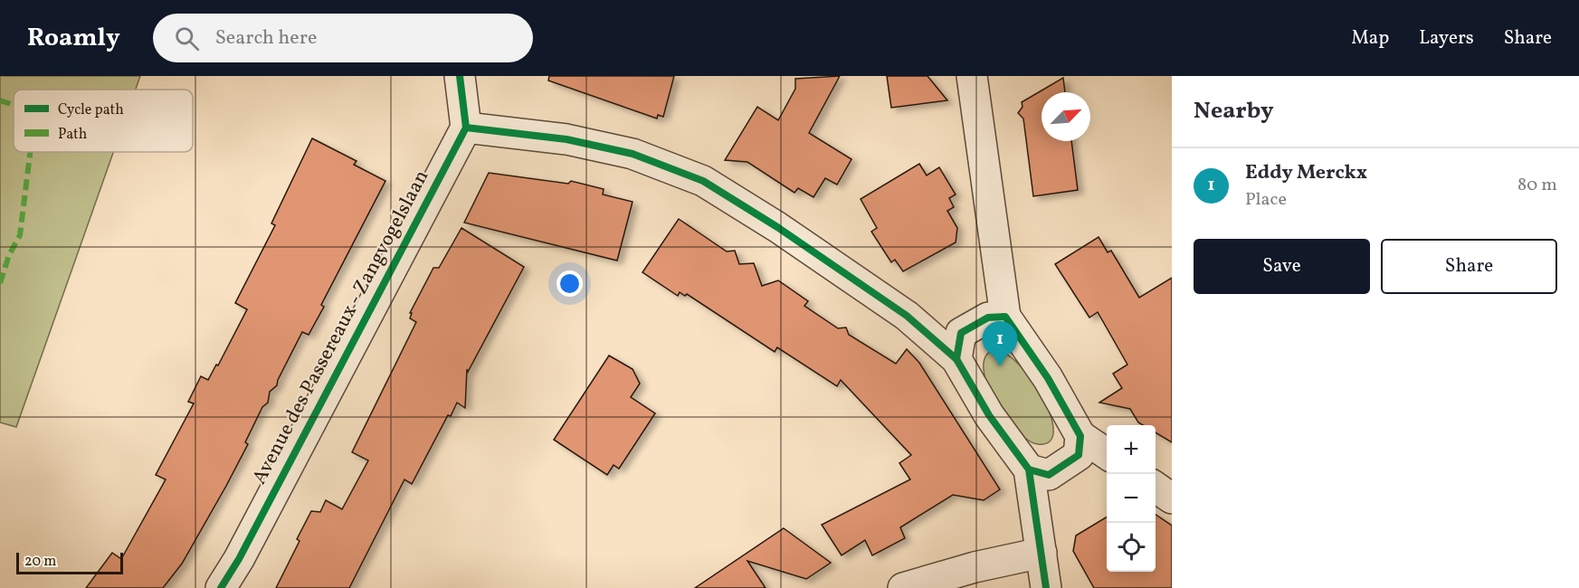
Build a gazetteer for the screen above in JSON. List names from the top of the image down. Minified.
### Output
{"streets":{"street":["Avenue des Passereaux - Zangvogelslaan"]},"legend":["Cycle path","Path"],"scale_bar":"20 m","north":"top right","page":{"header":"Roamly","search":"Search here","nav":["Map","Layers","Share"],"heading":"Nearby","list":[{"mark":"1","name":"Eddy Merckx","note":"Place","value":"80 m"}],"buttons":["Save","Share"],"pins":"1","map_buttons":["+","−"],"scale":"20 m"}}
